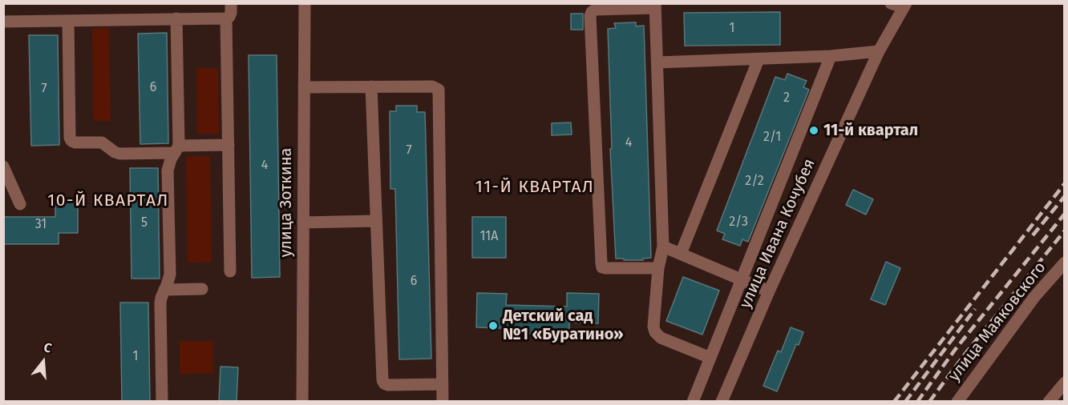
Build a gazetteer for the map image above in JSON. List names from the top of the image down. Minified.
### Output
{"streets":{"street":["улица Зоткина","улица Ивана Кочубея","улица Маяковского"]},"districts":["11-Й КВАРТАЛ","10-Й КВАРТАЛ"],"places":["11-й квартал","Детский сад №1 «Буратино»"],"house_numbers":["1","6","7","2","2/1","4","7","4","2/2","2/3","5","31","11А","6","1"],"north":"top"}
